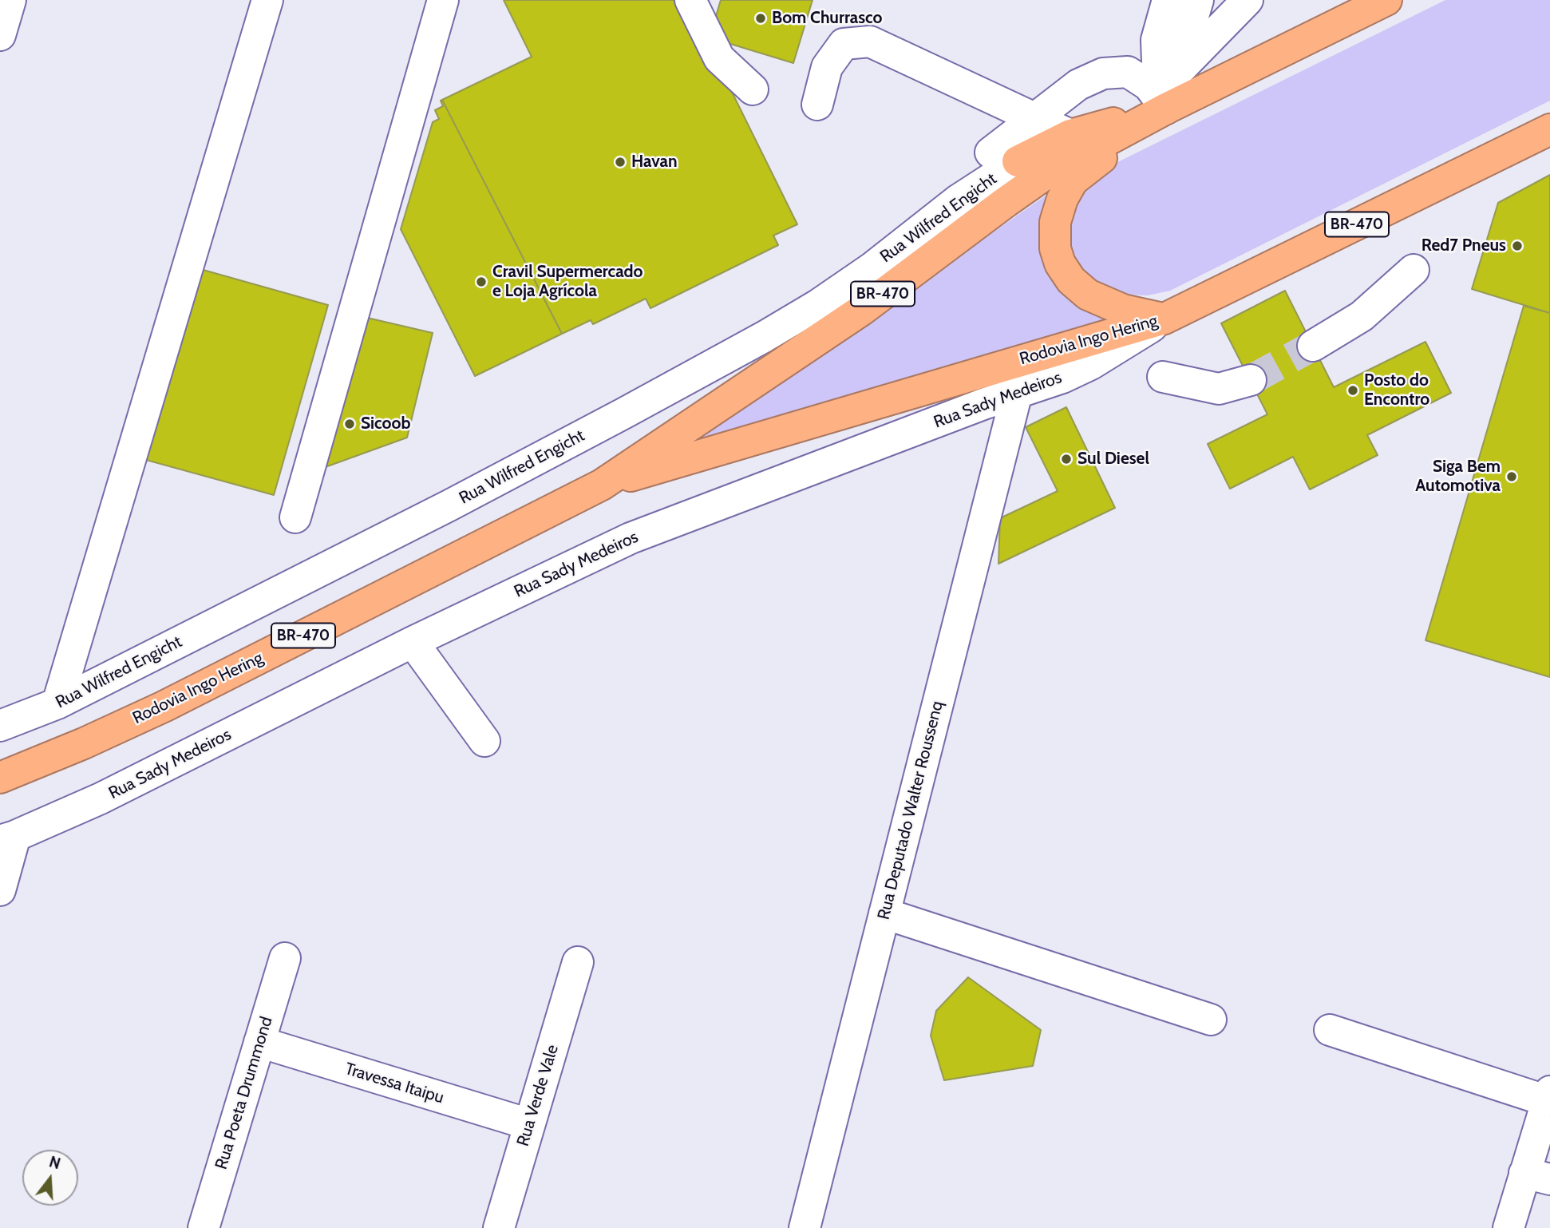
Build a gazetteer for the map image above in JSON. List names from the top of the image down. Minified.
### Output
{"streets":{"highway":["BR-470","Rodovia Ingo Hering"],"street":["Rua Wilfred Engicht","Rua Sady Medeiros","Rua Deputado Walter Roussenq","Travessa Itaipu","Rua Poeta Drummond","Rua Verde Vale"]},"crossings":[["Rua Wilfred Engicht","Rodovia Ingo Hering"],["Rodovia Ingo Hering","Rua Sady Medeiros"],["Rua Sady Medeiros","Rua Deputado Walter Roussenq"],["Travessa Itaipu","Rua Poeta Drummond"],["Travessa Itaipu","Rua Verde Vale"]],"places":["Bom Churrasco","Havan","Red7 Pneus","Cravil Supermercado e Loja Agrícola","Posto do Encontro","Sicoob","Sul Diesel","Siga Bem Automotiva"],"north":"top"}
